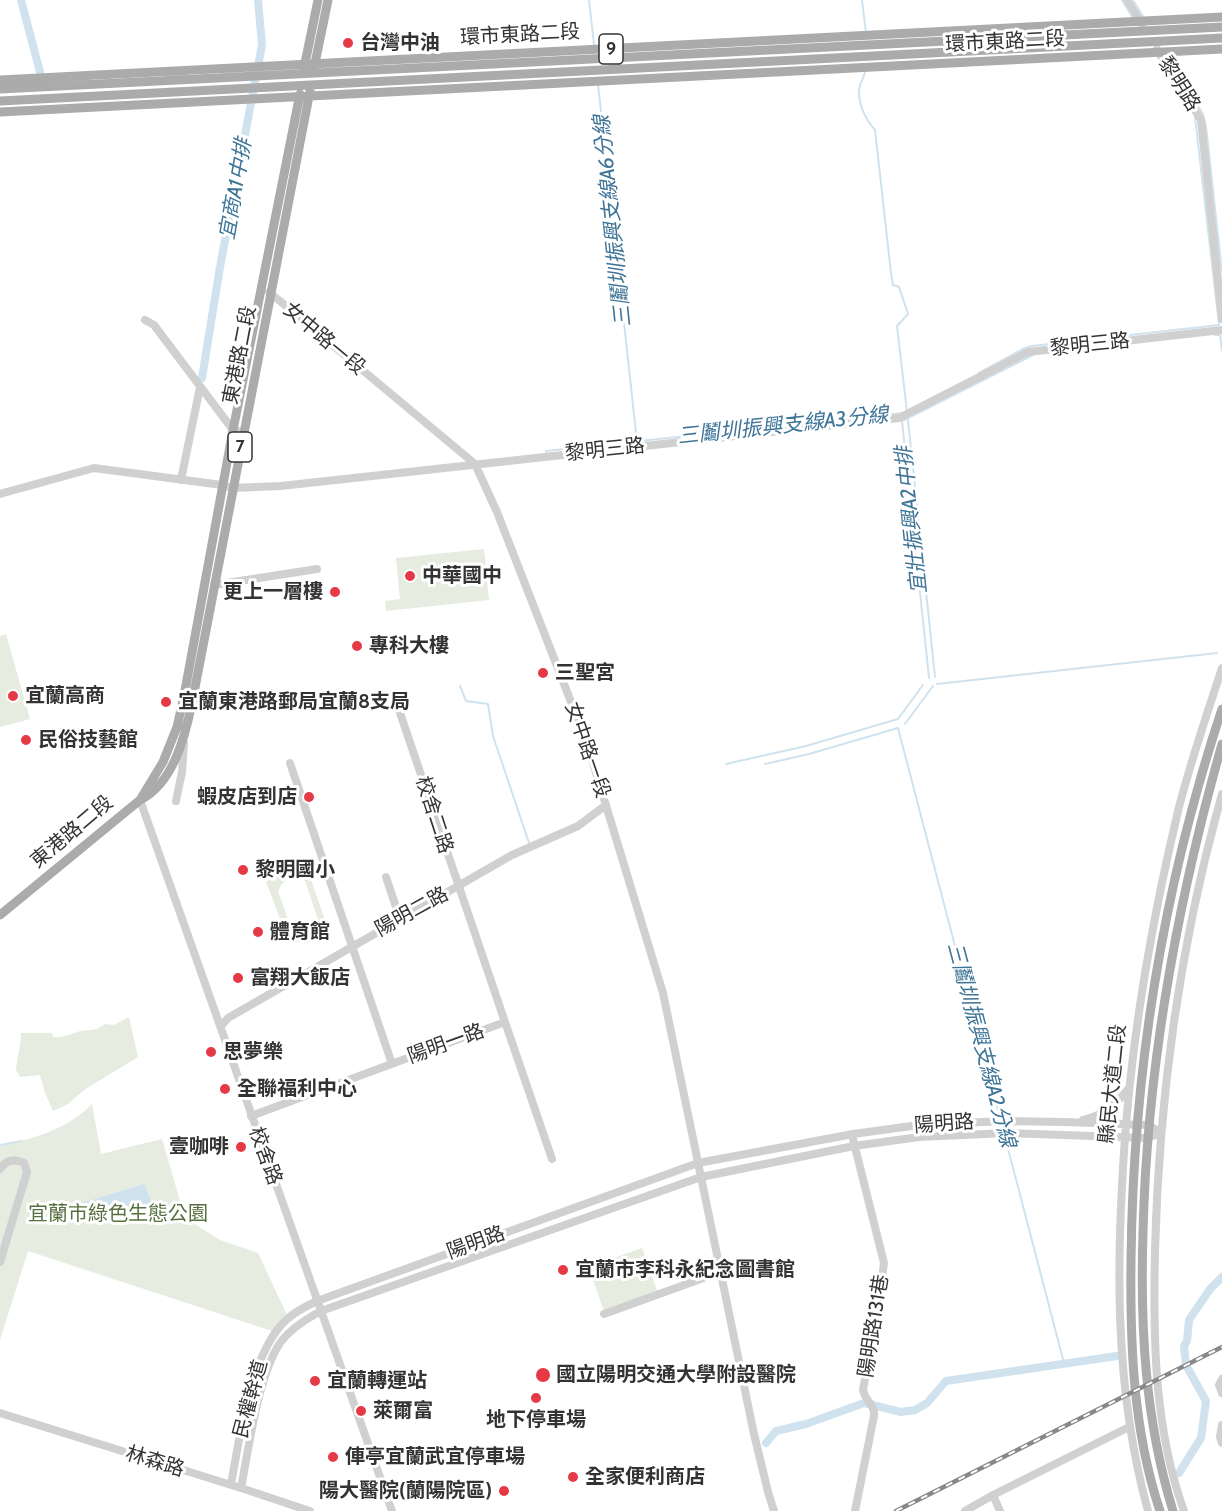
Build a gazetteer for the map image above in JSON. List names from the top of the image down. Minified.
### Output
{"streets":{"main road":["環市東路二段","9","東港路二段","7","縣民大道二段"],"street":["黎明路","女中路一段","黎明三路","校舍二路","陽明二路","陽明一路","陽明路","校舍路","陽明路131巷","民權幹道","林森路"]},"crossings":[["環市東路二段","黎明路"],["環市東路二段","東港路二段"],["環市東路二段","7"],["女中路一段","黎明三路"],["女中路一段","東港路二段"],["女中路一段","陽明二路"],["女中路一段","陽明路"],["黎明三路","東港路二段"],["東港路二段","7"],["東港路二段","校舍路"],["校舍二路","陽明二路"],["校舍二路","陽明一路"],["陽明二路","校舍路"],["陽明一路","校舍路"],["縣民大道二段","陽明路"],["陽明路","校舍路"],["陽明路","陽明路131巷"],["陽明路","民權幹道"],["校舍路","民權幹道"],["民權幹道","林森路"]],"water":["宜商A1中排","三鬮圳振興支線A6分線","三鬮圳振興支線A3分線","宜壯振興A2中排","三鬮圳振興支線A2分線"],"parks":["宜蘭市綠色生態公園"],"places":["台灣中油","中華國中","更上一層樓","專科大樓","三聖宮","宜蘭高商","宜蘭東港路郵局宜蘭8支局","民俗技藝館","蝦皮店到店","黎明國小","體育館","富翔大飯店","思夢樂","全聯福利中心","壹咖啡","宜蘭市李科永紀念圖書館","國立陽明交通大學附設醫院","宜蘭轉運站","地下停車場","萊爾富","俥亭宜蘭武宜停車場","全家便利商店","陽大醫院(蘭陽院區)"]}
